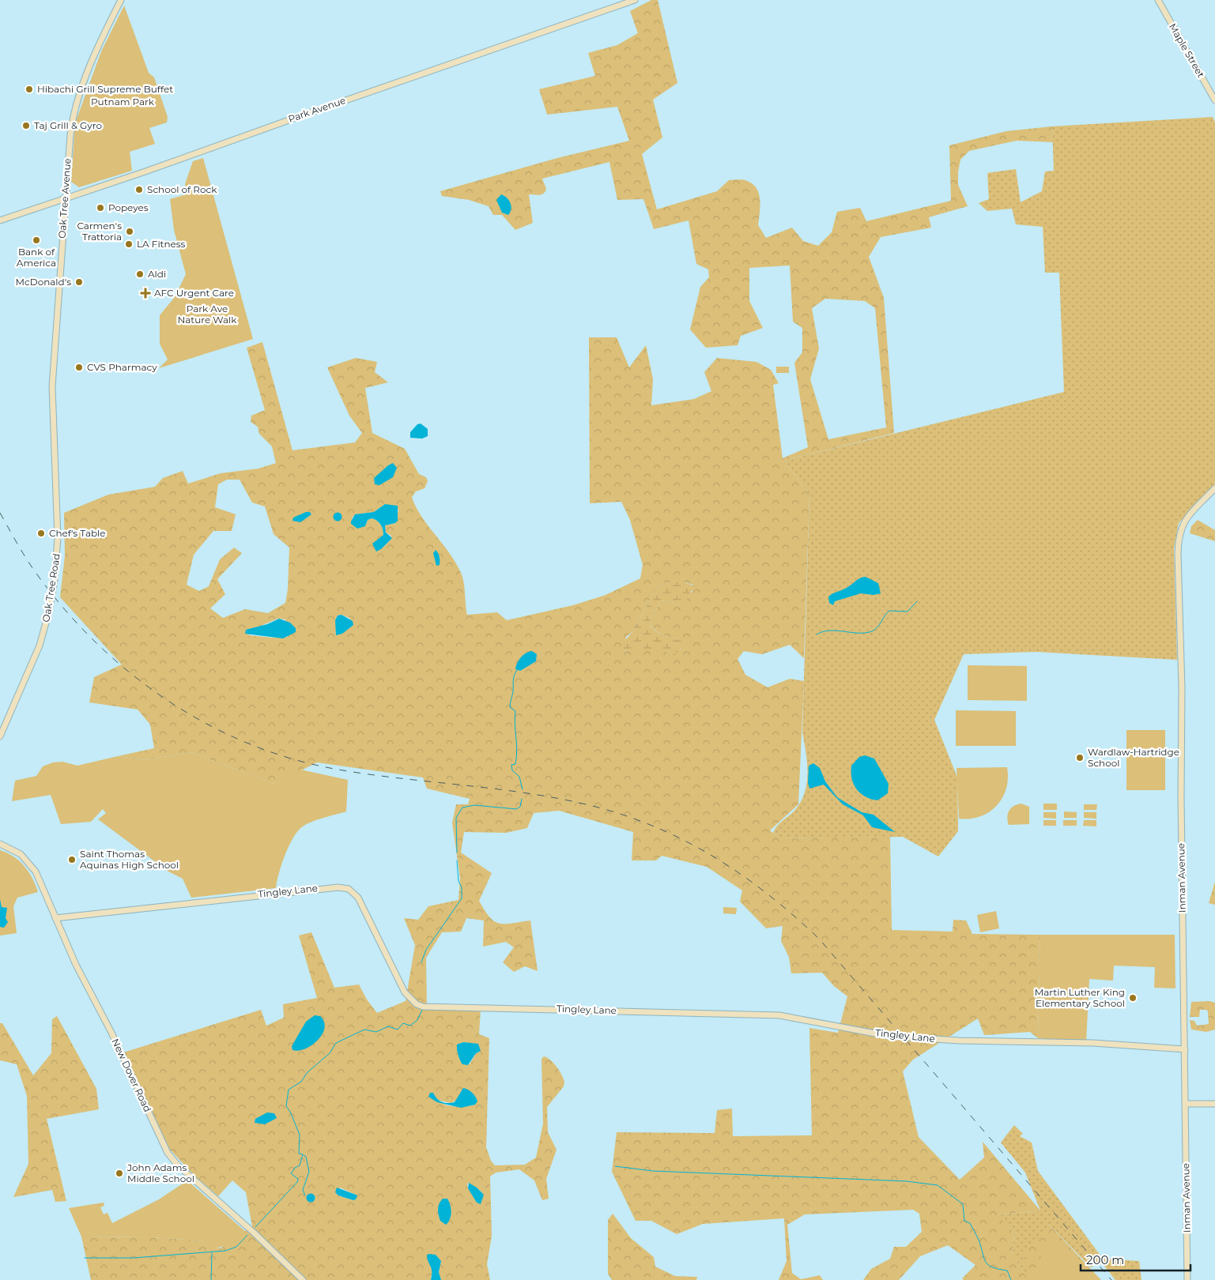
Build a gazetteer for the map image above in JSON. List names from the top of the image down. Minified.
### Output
{"streets":{"main road":["Maple Street","Park Avenue","Oak Tree Avenue","Oak Tree Road","Inman Avenue","Tingley Lane","New Dover Road"]},"crossings":[["Park Avenue","Oak Tree Avenue"],["Oak Tree Avenue","Oak Tree Road"],["Inman Avenue","Tingley Lane"],["Tingley Lane","New Dover Road"]],"parks":["Putnam Park","Park Ave Nature Walk"],"places":{"other":["Hibachi Grill Supreme Buffet","Taj Grill & Gyro","School of Rock","Popeyes","Carmen's Trattoria","Bank of America","LA Fitness","Aldi","McDonald's","CVS Pharmacy","Chef's Table","Wardlaw-Hartridge School","Saint Thomas Aquinas High School","Martin Luther King Elementary School","John Adams Middle School"],"health":["AFC Urgent Care"]},"scale_bar":"200 m"}
